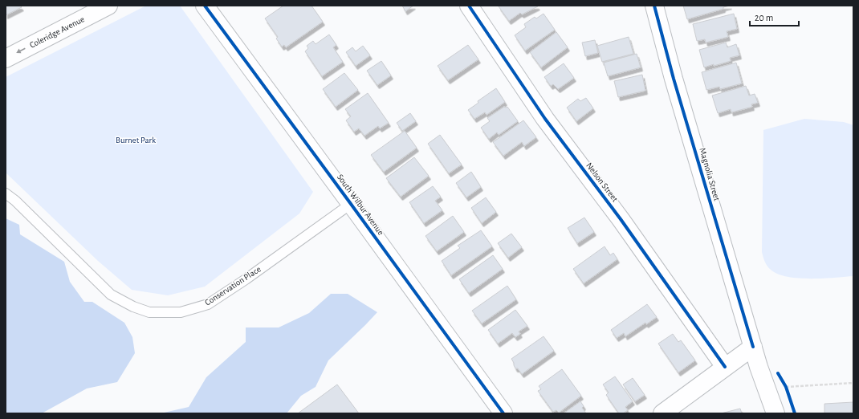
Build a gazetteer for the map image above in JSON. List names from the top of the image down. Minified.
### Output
{"streets":{"street":["Coleridge Avenue","Magnolia Street","Nelson Street","South Wilbur Avenue"],"lane":["Conservation Place"]},"crossings":[["South Wilbur Avenue","Conservation Place"]],"one_way":["Coleridge Avenue"],"parks":["Burnet Park"],"scale_bar":"20 m"}
